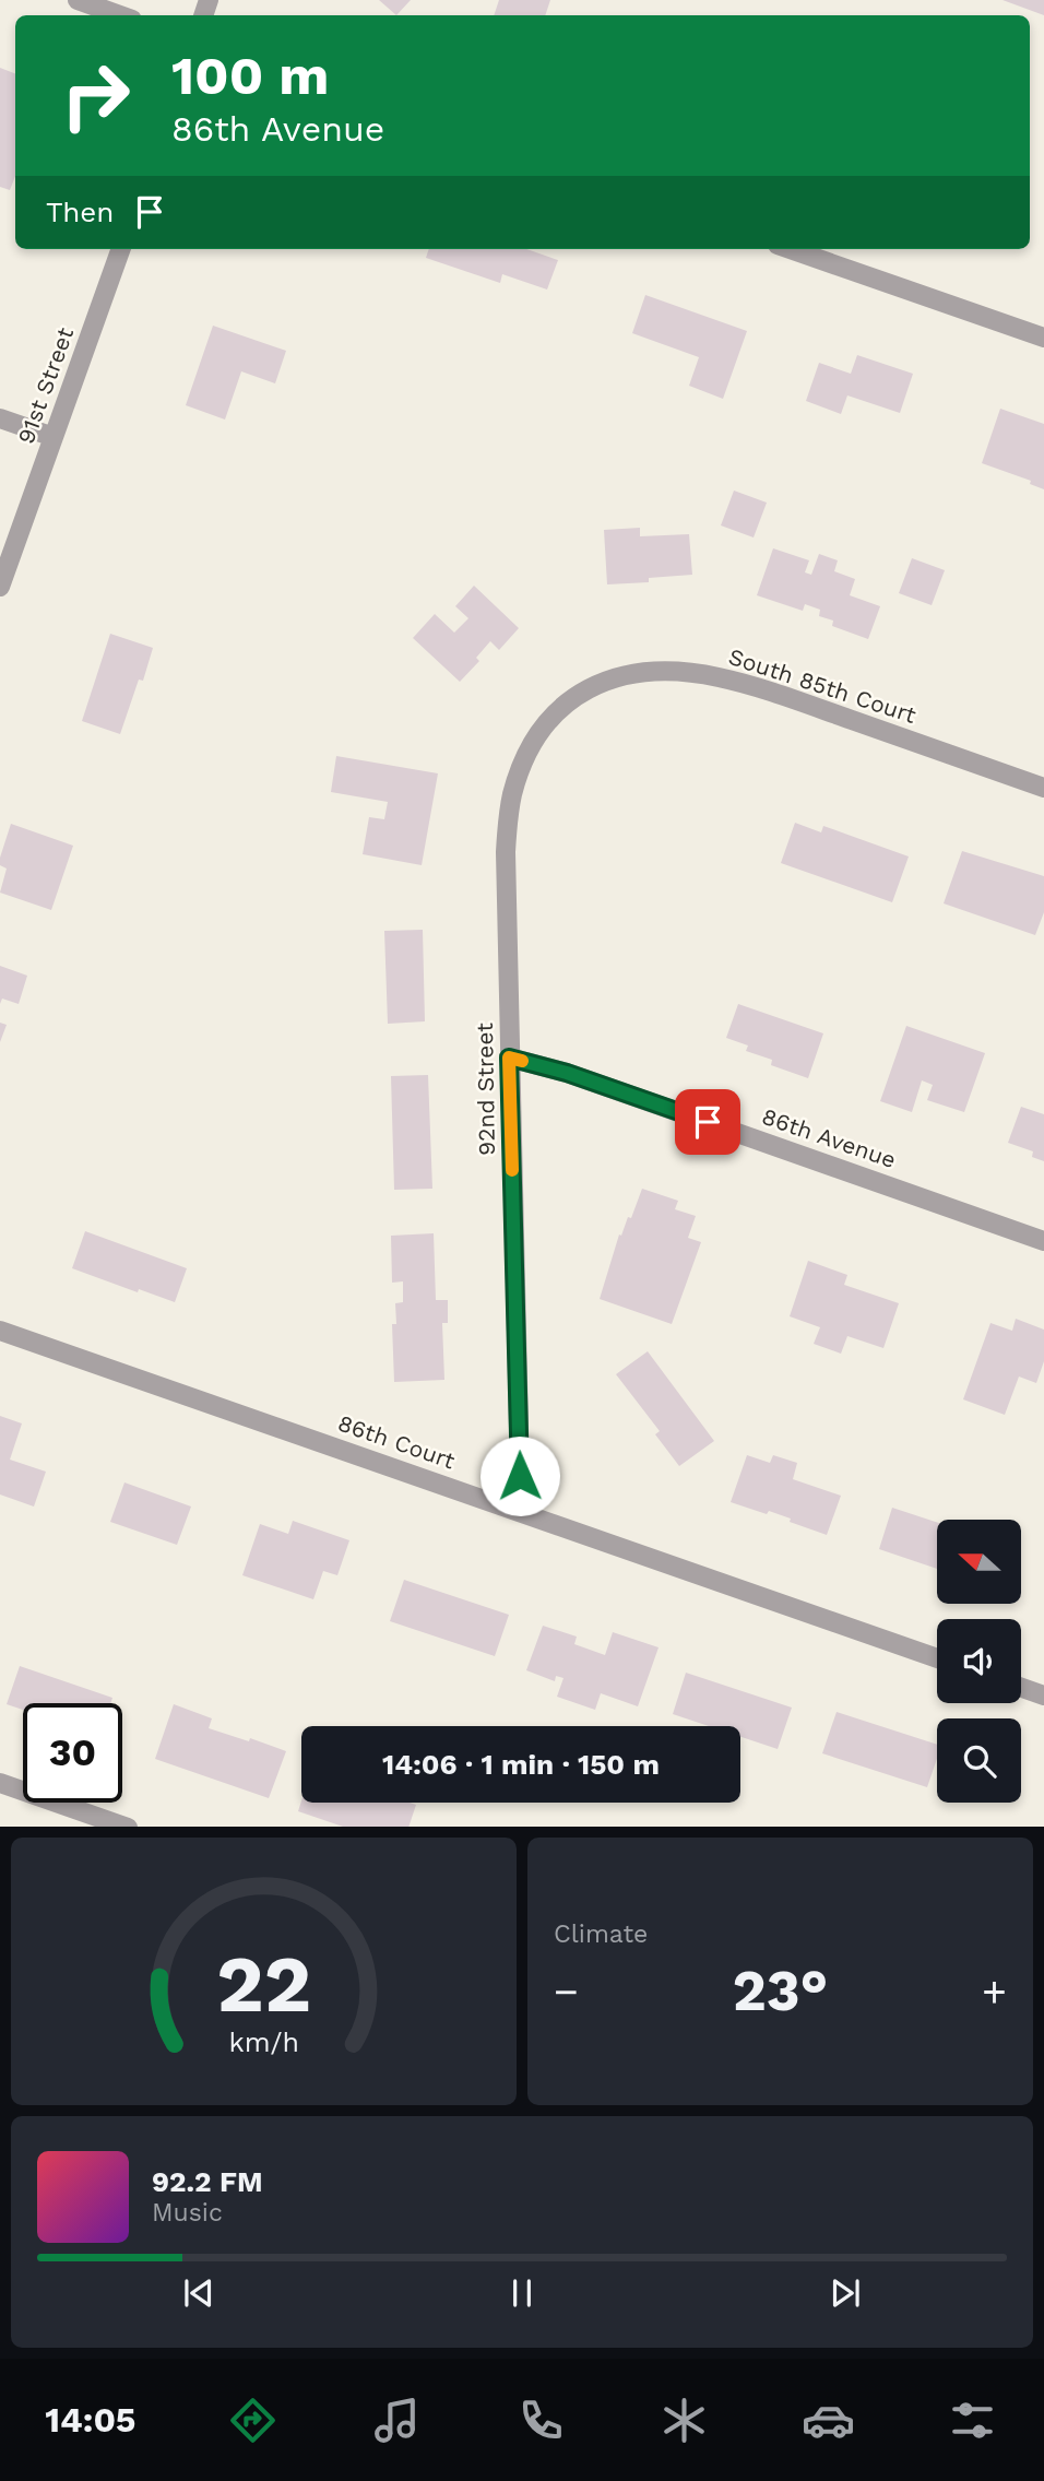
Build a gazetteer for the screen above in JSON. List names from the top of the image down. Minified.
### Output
{"streets":{"street":["91st Street","South 85th Court","92nd Street","86th Avenue","86th Court"]},"crossings":[["South 85th Court","92nd Street"],["92nd Street","86th Avenue"],["92nd Street","86th Court"]],"north":"left","page":{"turn":["100 m","86th Avenue"],"then":"Then","limit":"30","trip":"14:06 · 1 min · 150 m","tile":"Climate","heat":["−","23°","+"],"song":["92.2 FM","Music"],"tabs":"14:05","gauge":["22","km/h"]}}
